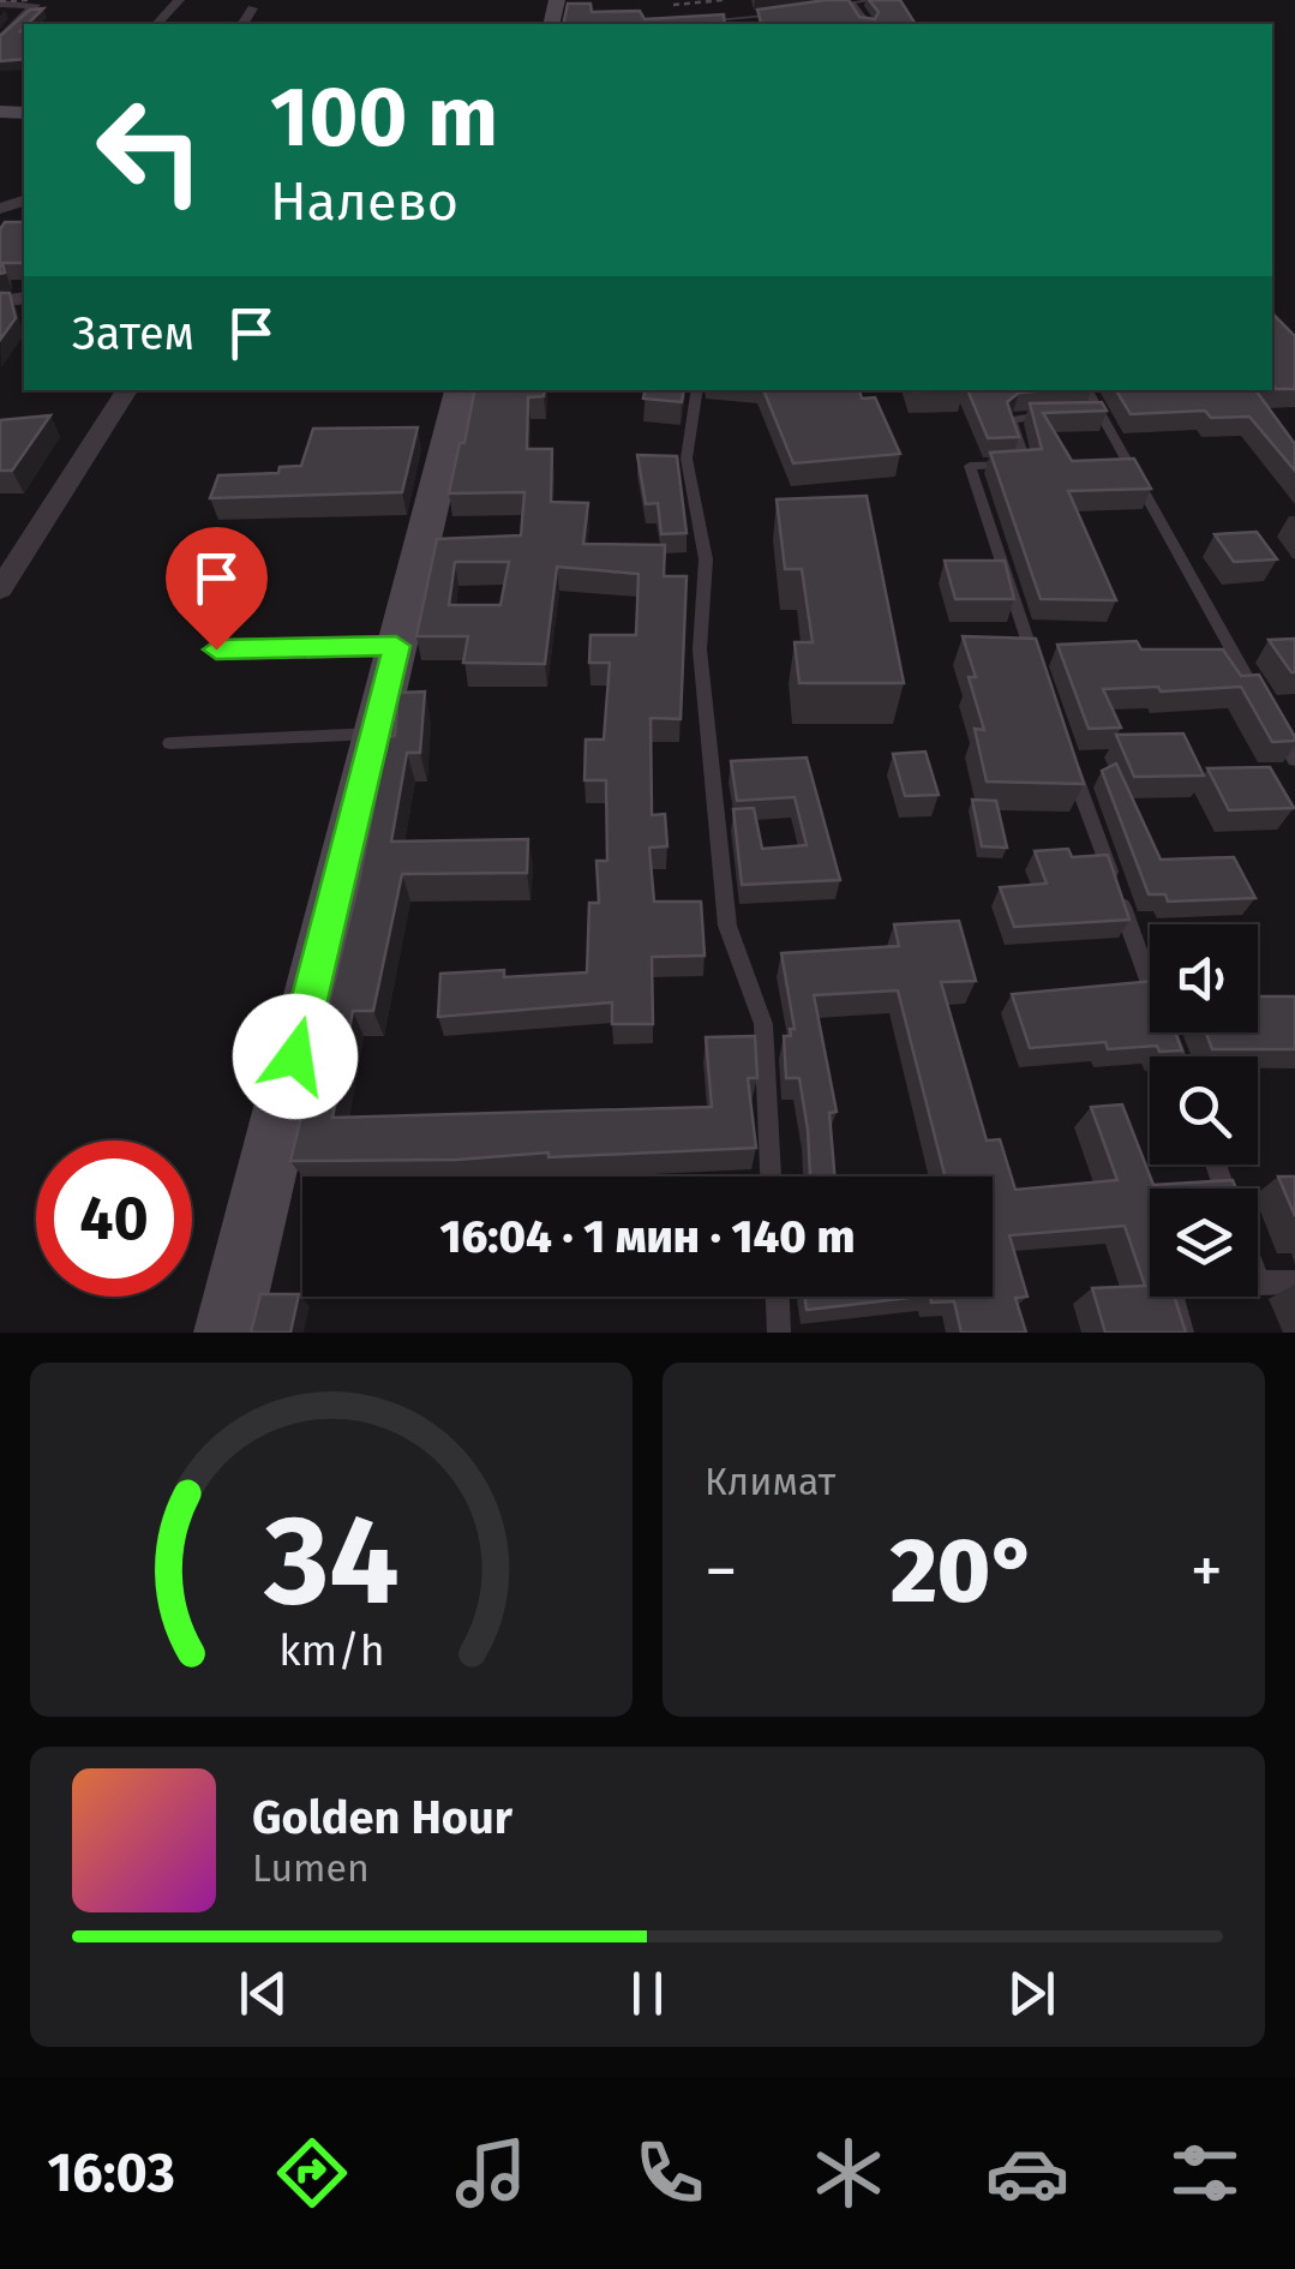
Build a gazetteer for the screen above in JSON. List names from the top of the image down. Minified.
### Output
{"page":{"turn":["100 m","Налево"],"then":"Затем","limit":"40","trip":"16:04 · 1 мин · 140 m","tile":"Климат","heat":["−","20°","+"],"song":["Golden Hour","Lumen"],"tabs":"16:03","gauge":["34","km/h"]}}
